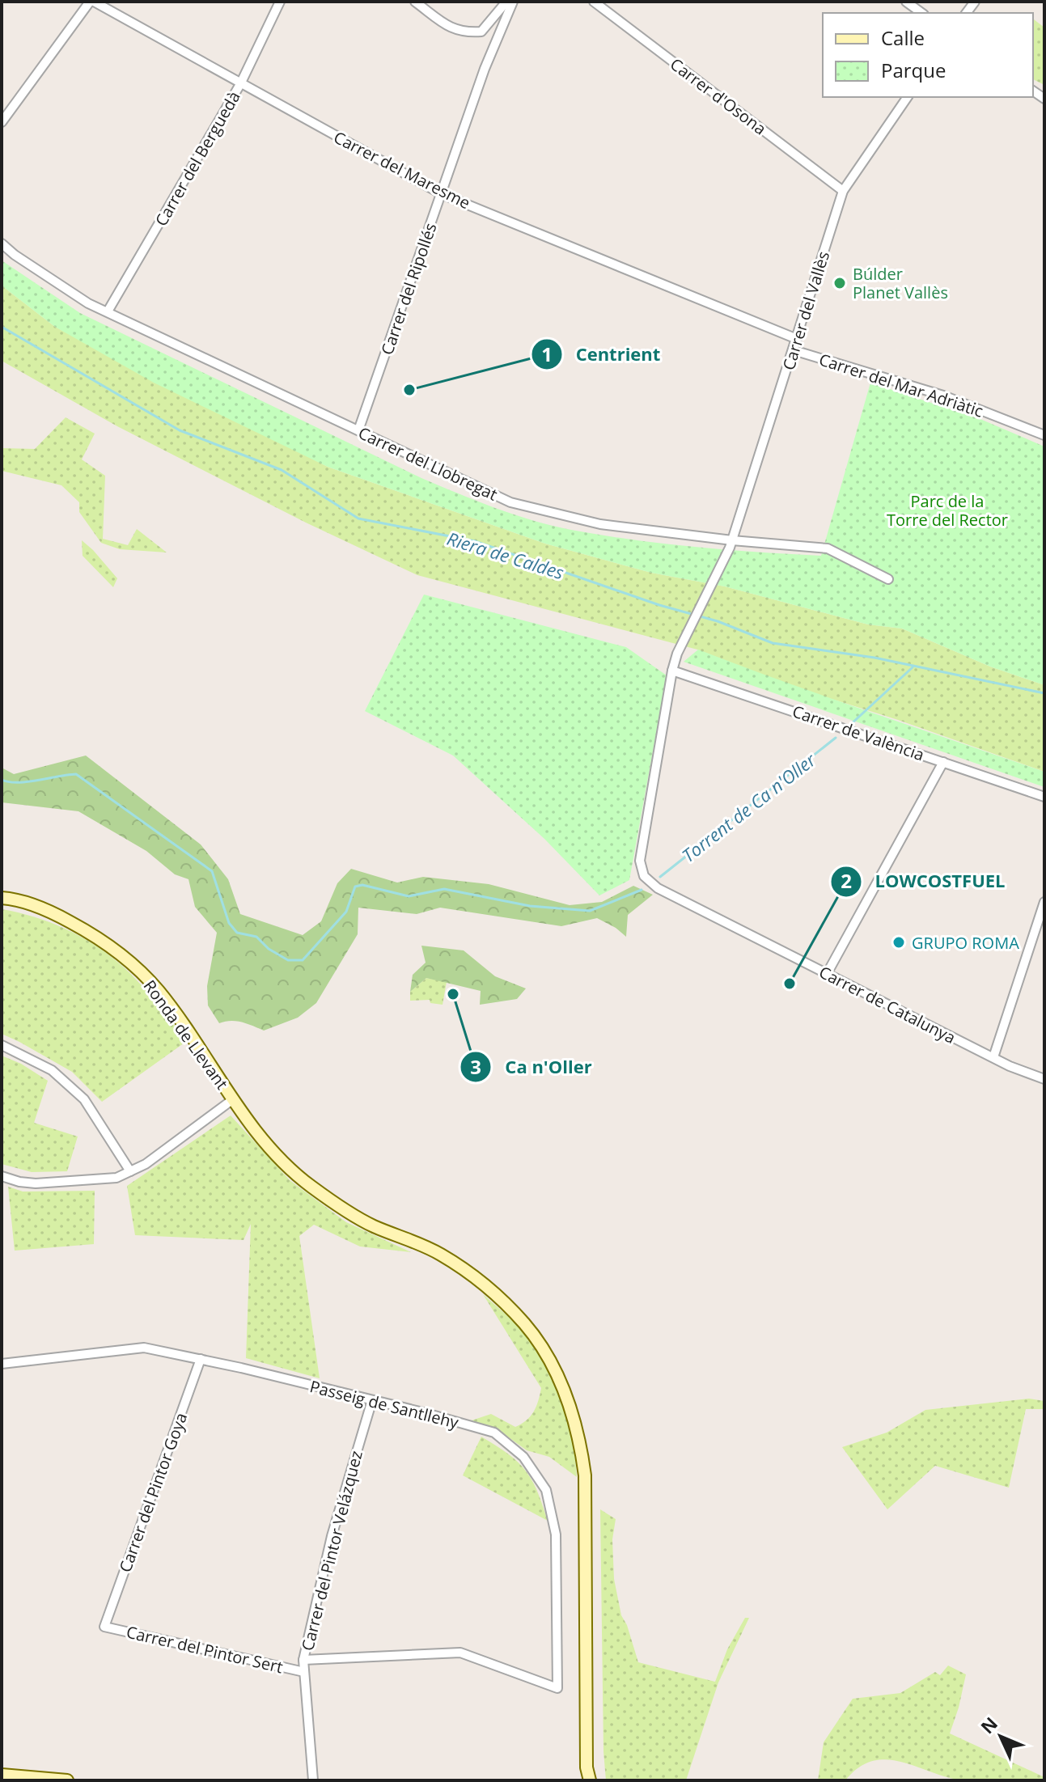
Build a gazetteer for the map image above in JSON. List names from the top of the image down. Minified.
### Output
{"streets":{"main road":["Ronda de Llevant"],"street":["Carrer d'Osona","Carrer del Berguedà","Carrer del Maresme","Carrer del Ripollés","Carrer del Vallès","Carrer del Mar Adriàtic","Carrer del Llobregat","Carrer de València","Carrer de Catalunya","Passeig de Santllehy","Carrer del Pintor Goya","Carrer del Pintor Velázquez","Carrer del Pintor Sert"]},"crossings":[["Carrer d'Osona","Carrer del Vallès"],["Carrer del Berguedà","Carrer del Maresme"],["Carrer del Berguedà","Carrer del Llobregat"],["Carrer del Maresme","Carrer del Ripollés"],["Carrer del Maresme","Carrer del Vallès"],["Carrer del Ripollés","Carrer del Llobregat"],["Carrer del Vallès","Carrer del Mar Adriàtic"],["Carrer del Vallès","Carrer del Llobregat"],["Carrer del Vallès","Carrer de Catalunya"],["Carrer de València","Carrer de Catalunya"],["Passeig de Santllehy","Carrer del Pintor Goya"],["Passeig de Santllehy","Carrer del Pintor Velázquez"],["Carrer del Pintor Goya","Carrer del Pintor Sert"],["Carrer del Pintor Velázquez","Carrer del Pintor Sert"]],"water":["Riera de Caldes","Torrent de Ca n'Oller"],"parks":["Parc de la Torre del Rector"],"places":["Búlder Planet Vallès","Centrient","GRUPO ROMA","LOWCOSTFUEL","Ca n'Oller"],"legend":["Calle","Parque"],"north":"top left"}
